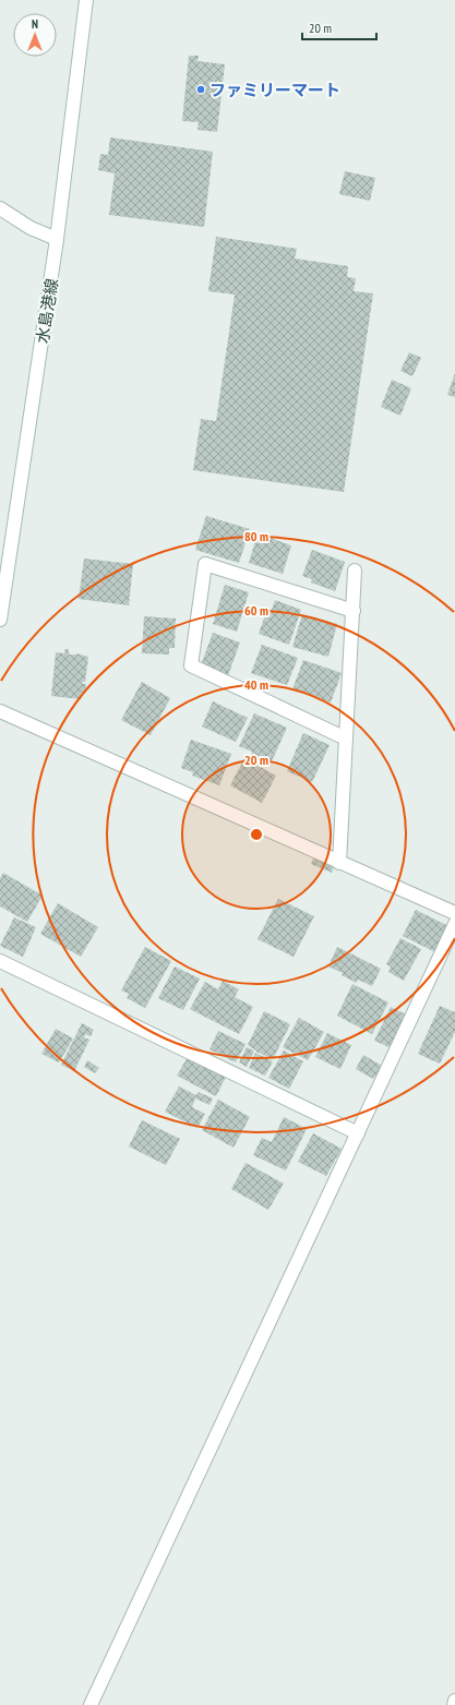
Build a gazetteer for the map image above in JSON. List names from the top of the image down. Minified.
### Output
{"streets":{"street":["水島港線"]},"places":["ファミリーマート"],"scale_bar":"20 m","north":"top","rings":["80 m","60 m","40 m","20 m"]}
